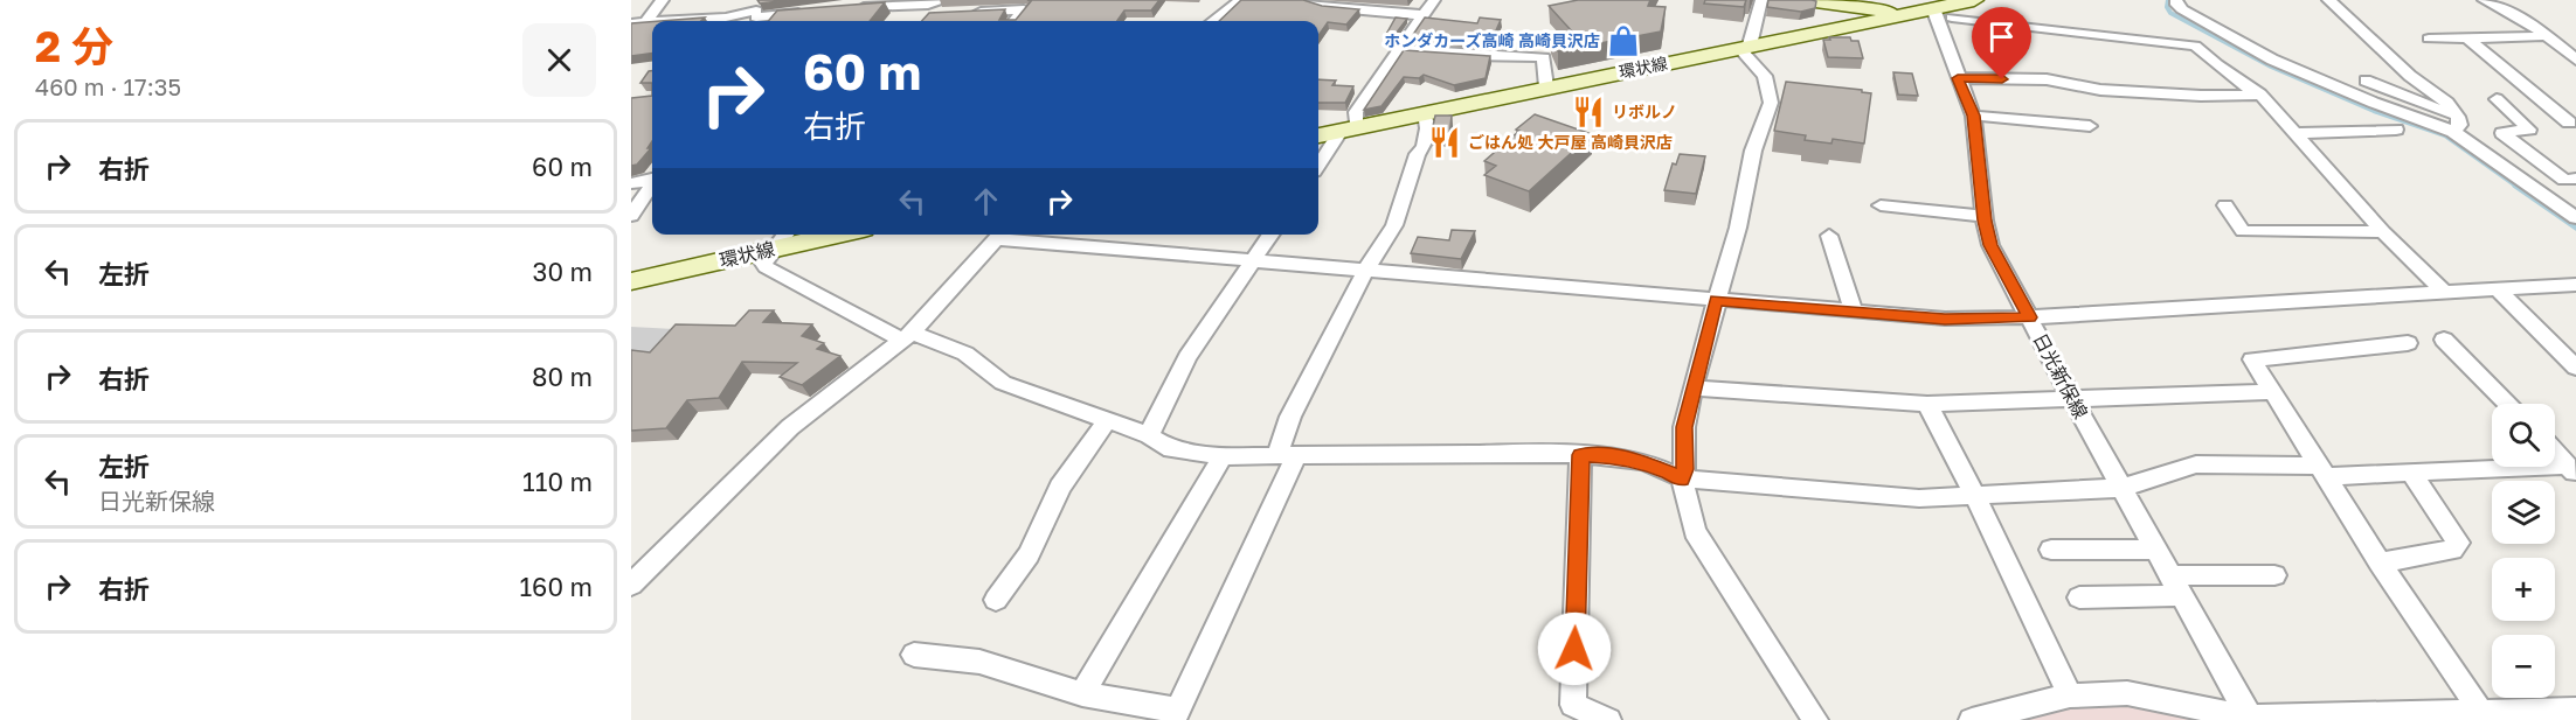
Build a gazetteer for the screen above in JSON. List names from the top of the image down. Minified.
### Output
{"streets":{"street":["環状線","日光新保線"]},"crossings":[["環状線","日光新保線"]],"places":{"shop":["ホンダカーズ高崎 高崎貝沢店"],"restaurant":["リボルノ","ごはん処 大戸屋 高崎貝沢店"]},"page":{"heading":["2 分","460 m · 17:35"],"turn":["60 m","右折"],"list":[{"name":"右折","value":"60 m"},{"name":"左折","value":"30 m"},{"name":"右折","value":"80 m"},{"name":"左折","note":"日光新保線","value":"110 m"},{"name":"右折","value":"160 m"}],"map_buttons":["+","−"]}}
